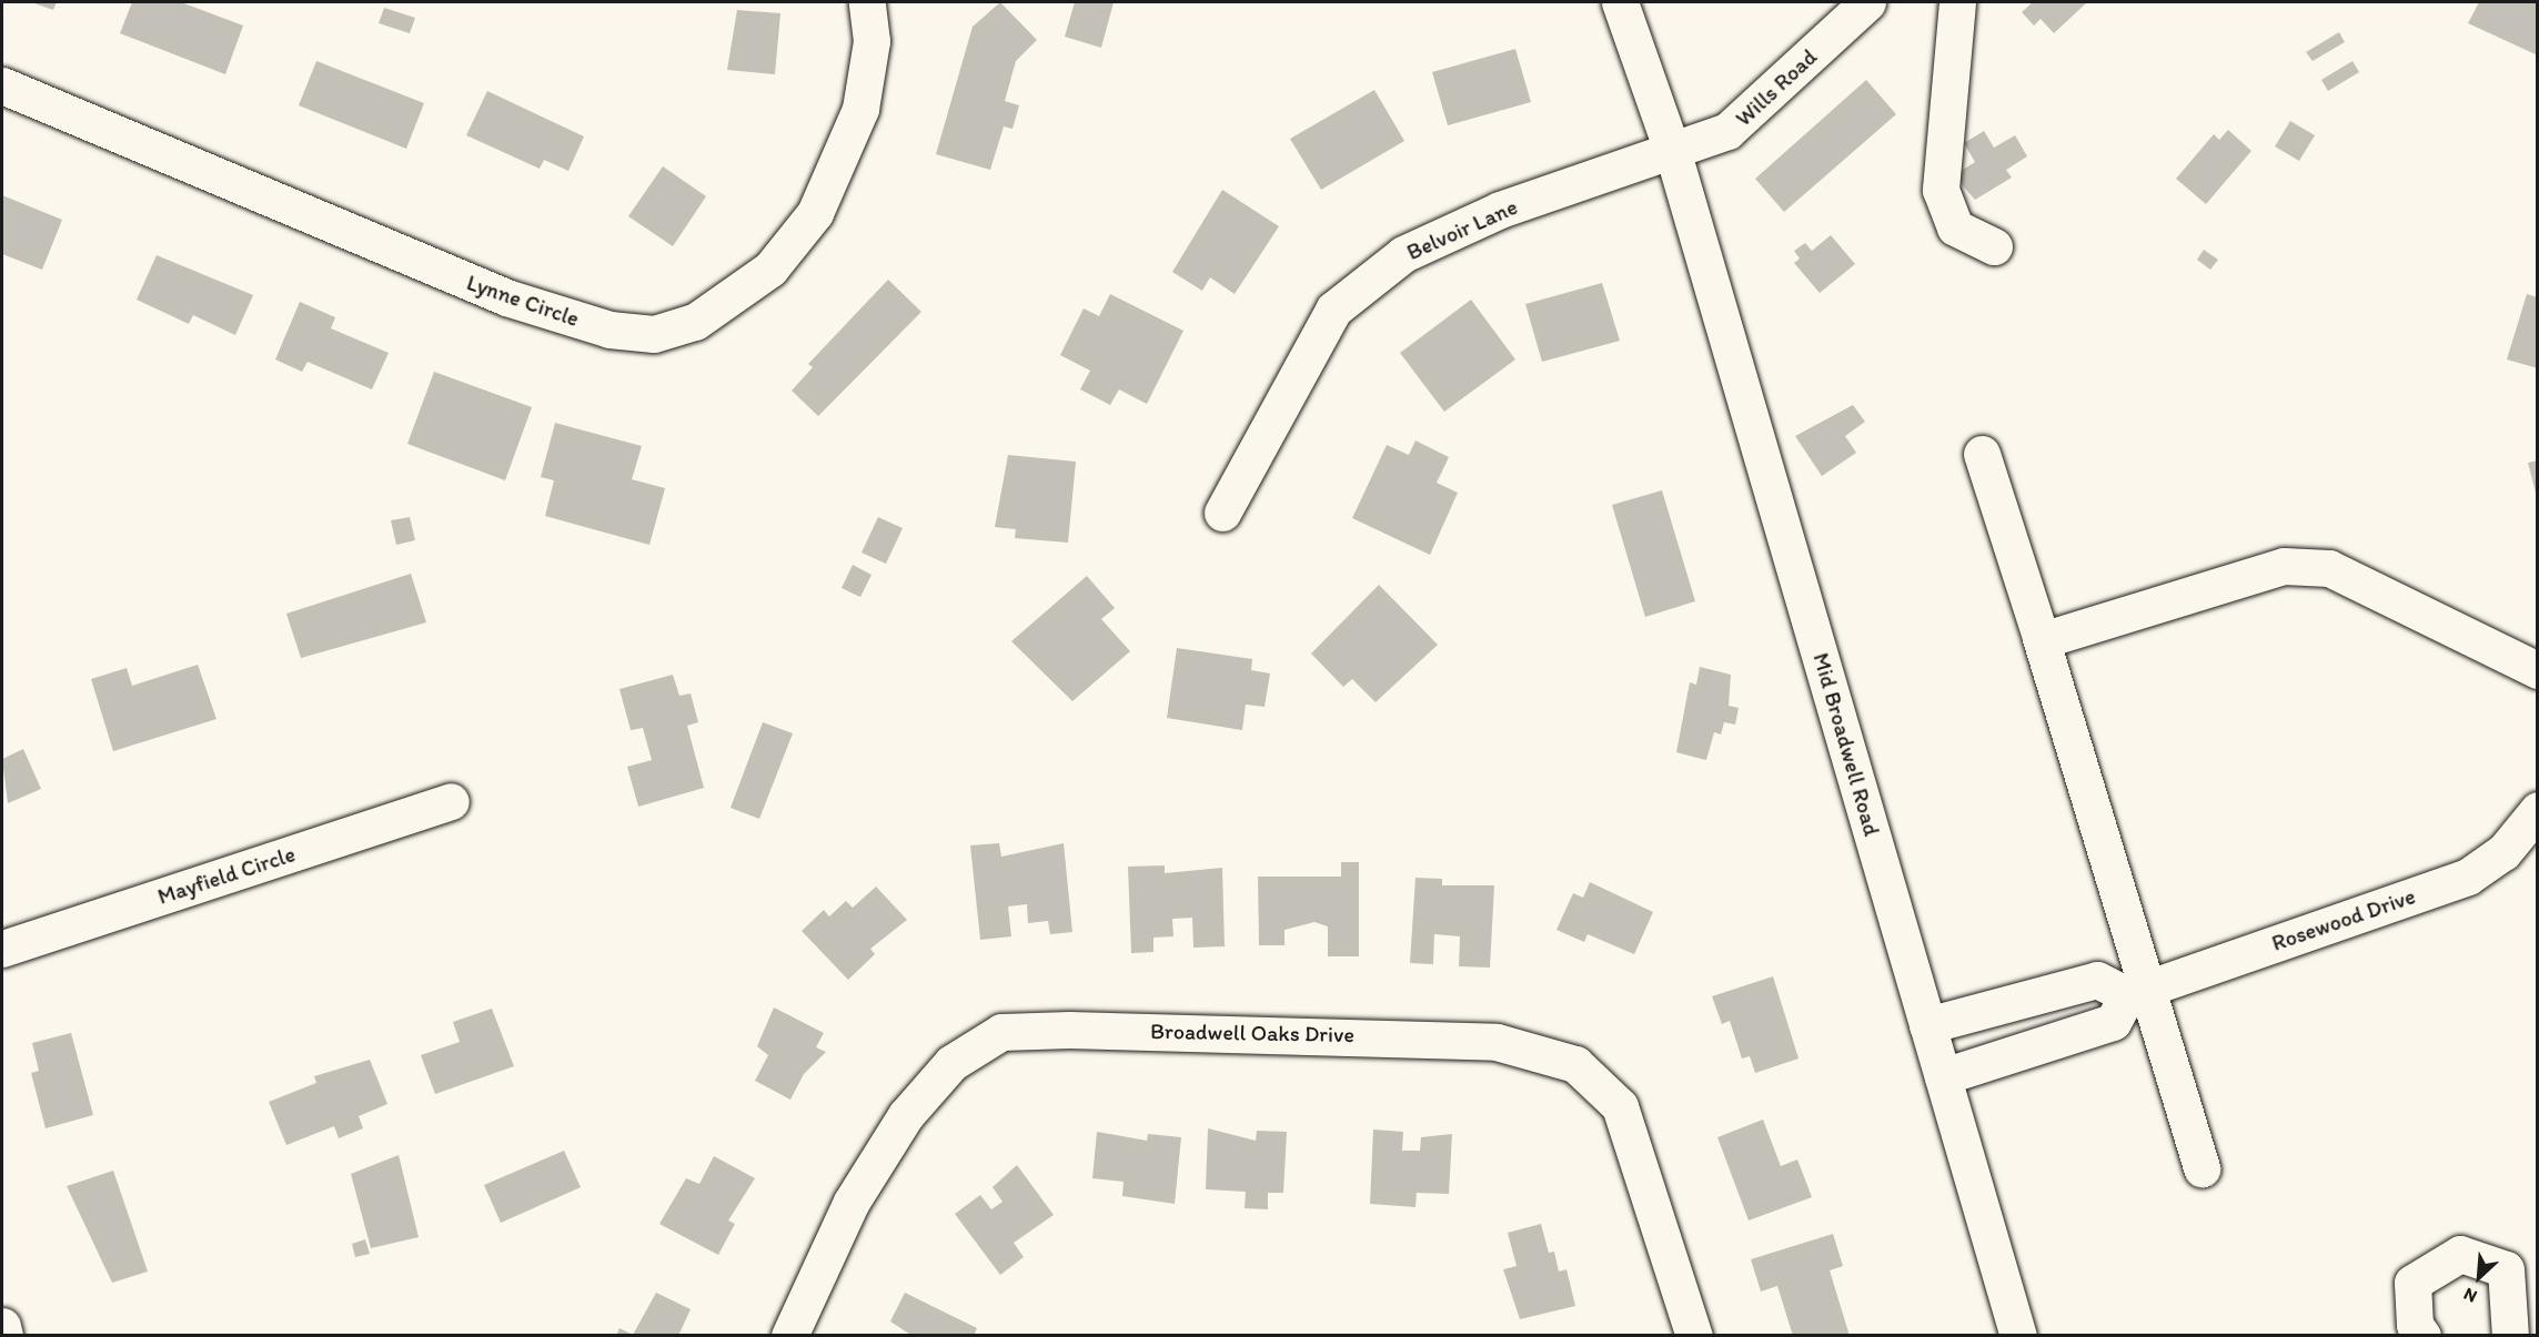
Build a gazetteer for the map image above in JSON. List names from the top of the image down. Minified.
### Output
{"streets":{"street":["Wills Road","Belvoir Lane","Lynne Circle","Mid Broadwell Road","Mayfield Circle","Rosewood Drive","Broadwell Oaks Drive"]},"crossings":[["Wills Road","Belvoir Lane"],["Wills Road","Mid Broadwell Road"],["Belvoir Lane","Mid Broadwell Road"]],"north":"bottom left"}
